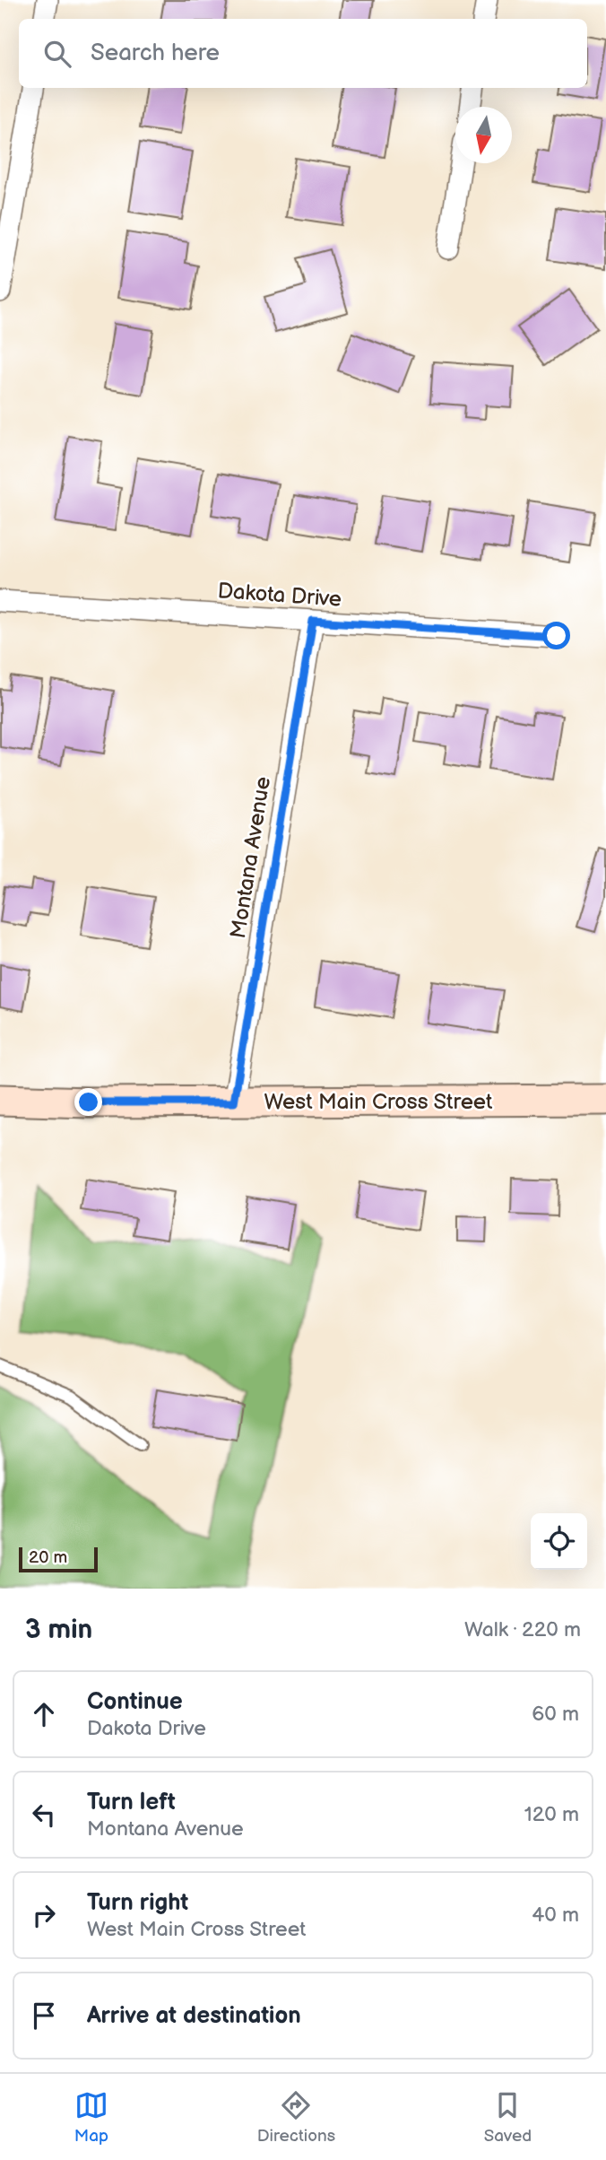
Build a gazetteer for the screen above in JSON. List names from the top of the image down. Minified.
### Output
{"streets":{"main road":["West Main Cross Street"],"street":["Dakota Drive","Montana Avenue"]},"crossings":[["Dakota Drive","Montana Avenue"],["Montana Avenue","West Main Cross Street"]],"scale_bar":"20 m","north":"bottom","page":{"search":"Search here","scale":"20 m","heading":["3 min","Walk · 220 m"],"list":[["Continue","Dakota Drive","60 m"],["Turn left","Montana Avenue","120 m"],["Turn right","West Main Cross Street","40 m"],"Arrive at destination"],"nav":["Map","Directions","Saved"]}}
